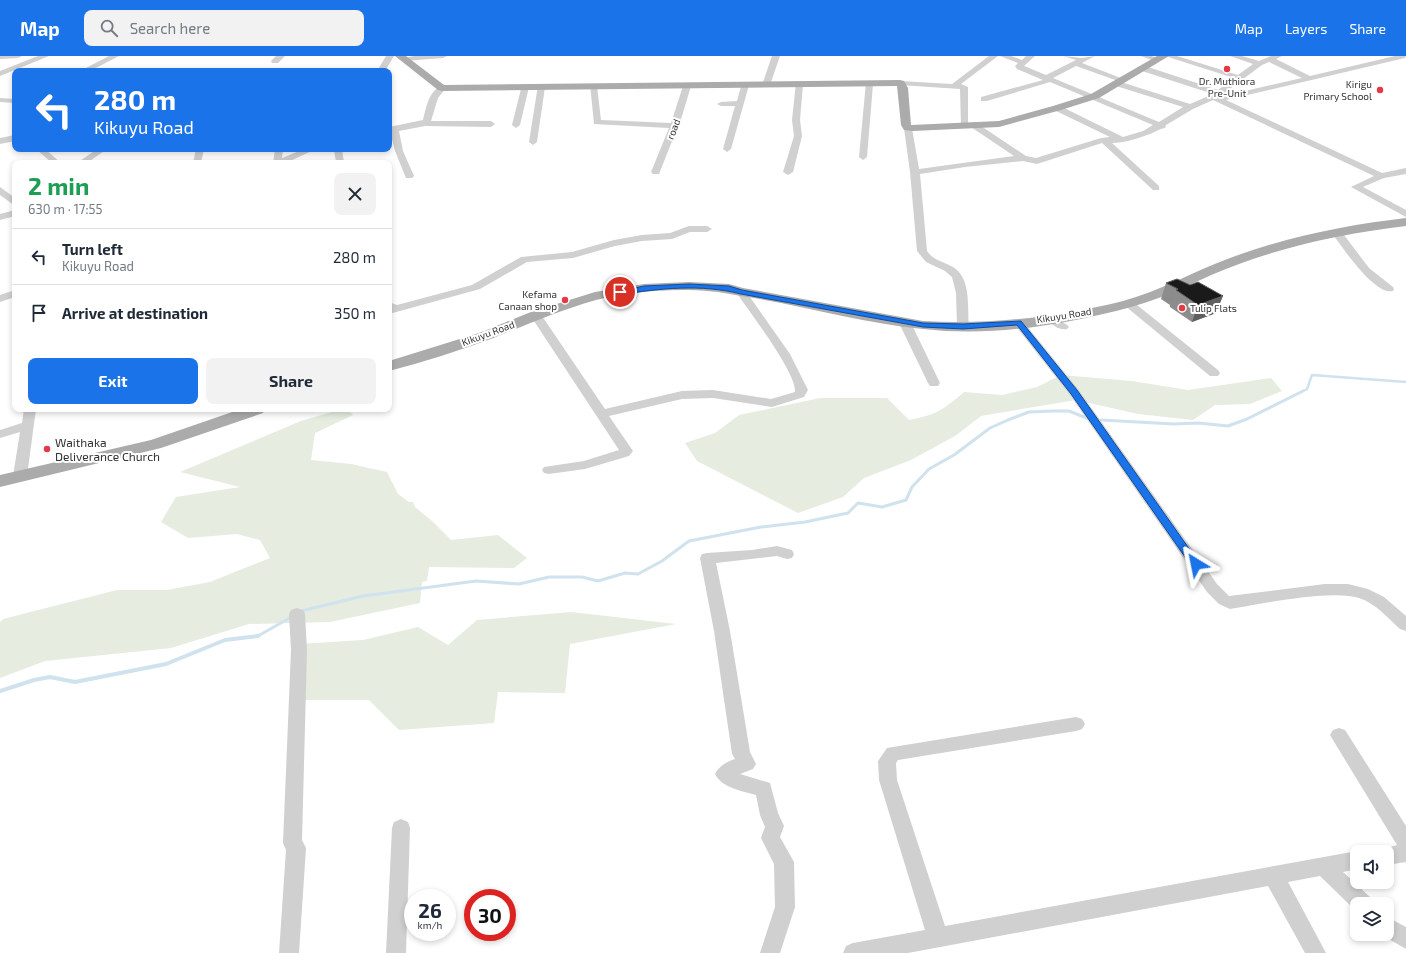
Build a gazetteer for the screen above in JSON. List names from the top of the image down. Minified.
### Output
{"streets":{"main road":["Kikuyu Road"],"street":["road"]},"places":["Dr. Muthiora Pre-Unit","Kirigu Primary School","Kefama Canaan shop","Tulip Flats","Waithaka Deliverance Church"],"page":{"header":"Map","search":"Search here","nav":["Map","Layers","Share"],"turn":["280 m","Kikuyu Road"],"heading":["2 min","630 m · 17:55"],"list":[{"name":"Turn left","note":"Kikuyu Road","value":"280 m"},{"name":"Arrive at destination","value":"350 m"}],"buttons":["Exit","Share"],"speed":"26 km/h","limit":"30"}}
